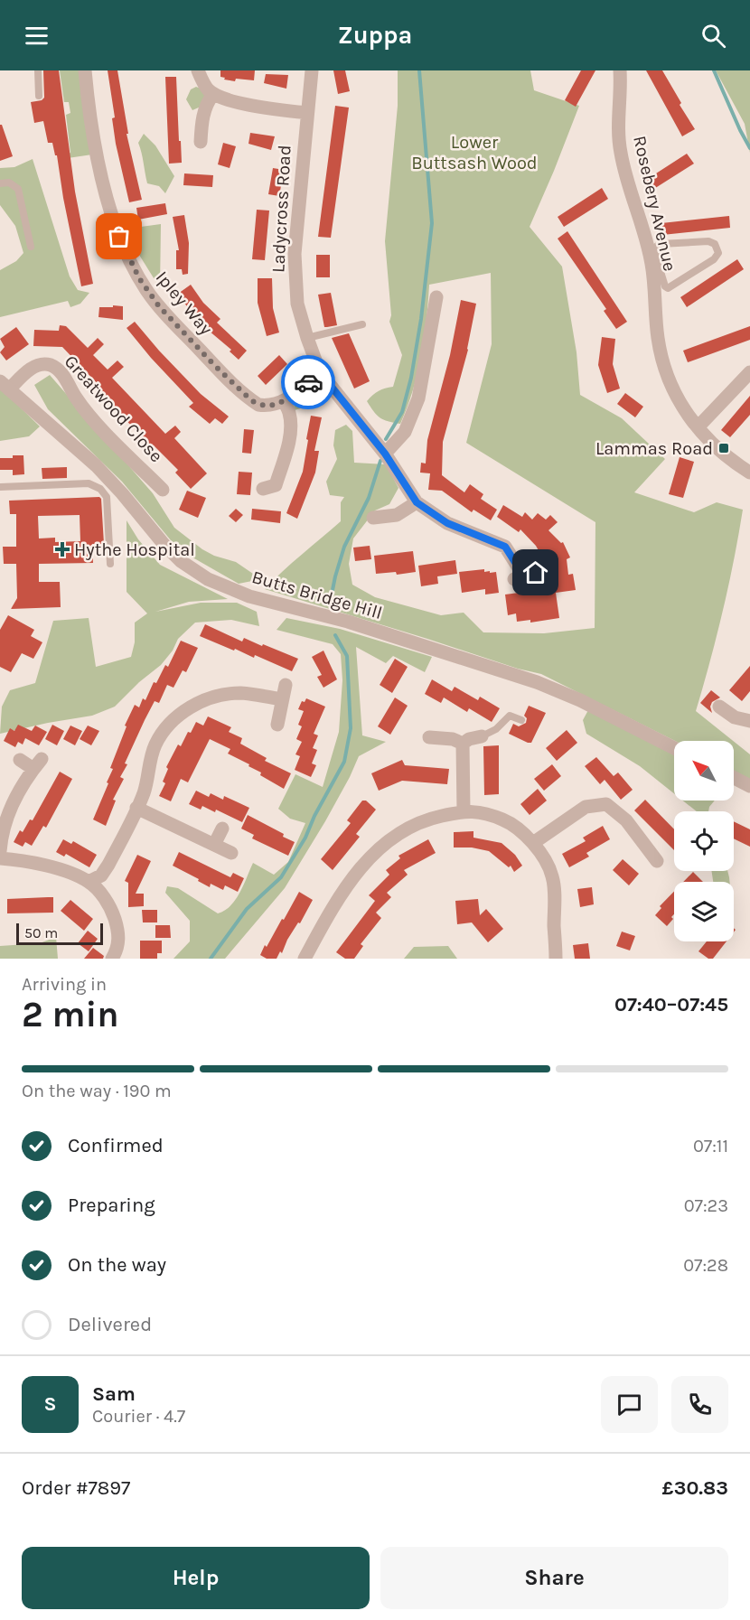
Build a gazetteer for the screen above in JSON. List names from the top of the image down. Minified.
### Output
{"streets":{"street":["Rosebery Avenue","Ladycross Road","Ipley Way","Greatwood Close","Butts Bridge Hill"]},"crossings":[["Greatwood Close","Butts Bridge Hill"]],"parks":["Lower Buttsash Wood"],"places":{"transit":["Lammas Road"],"health":["Hythe Hospital"]},"scale_bar":"50 m","north":"top left","page":{"header":"Zuppa","scale":"50 m","heading":["2 min","Arriving in","07:40–07:45"],"panel":["Sam","Courier · 4.7","Order #7897","£30.83"],"bar":"On the way · 190 m","list":[["Confirmed","07:11"],["Preparing","07:23"],["On the way","07:28"],"Delivered"],"round":"S","buttons":["Help","Share"]}}
